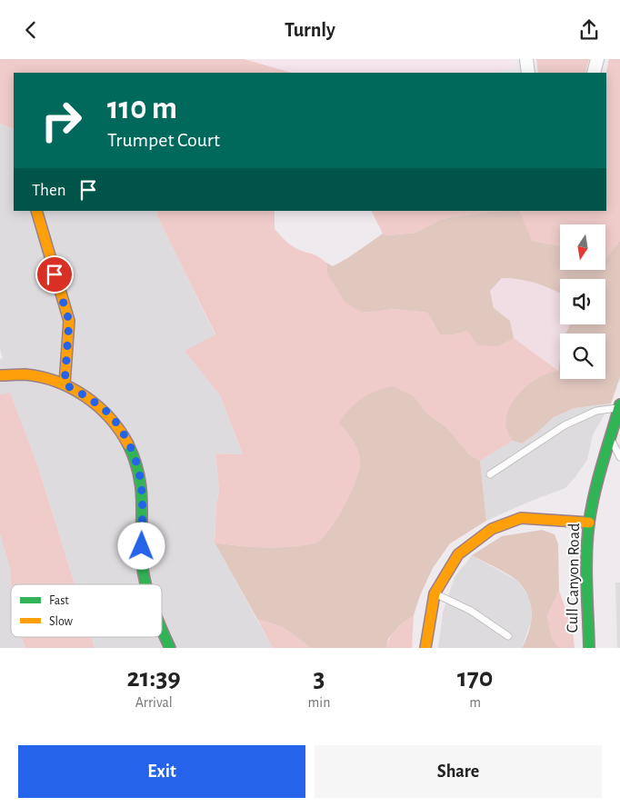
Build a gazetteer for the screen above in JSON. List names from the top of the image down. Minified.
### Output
{"streets":{"street":["Cull Canyon Road"]},"legend":["Fast","Slow"],"north":"bottom","page":{"header":"Turnly","turn":["110 m","Trumpet Court"],"then":"Then","eta":["21:39","Arrival","3","min","170","m"],"buttons":["Exit","Share"]}}
